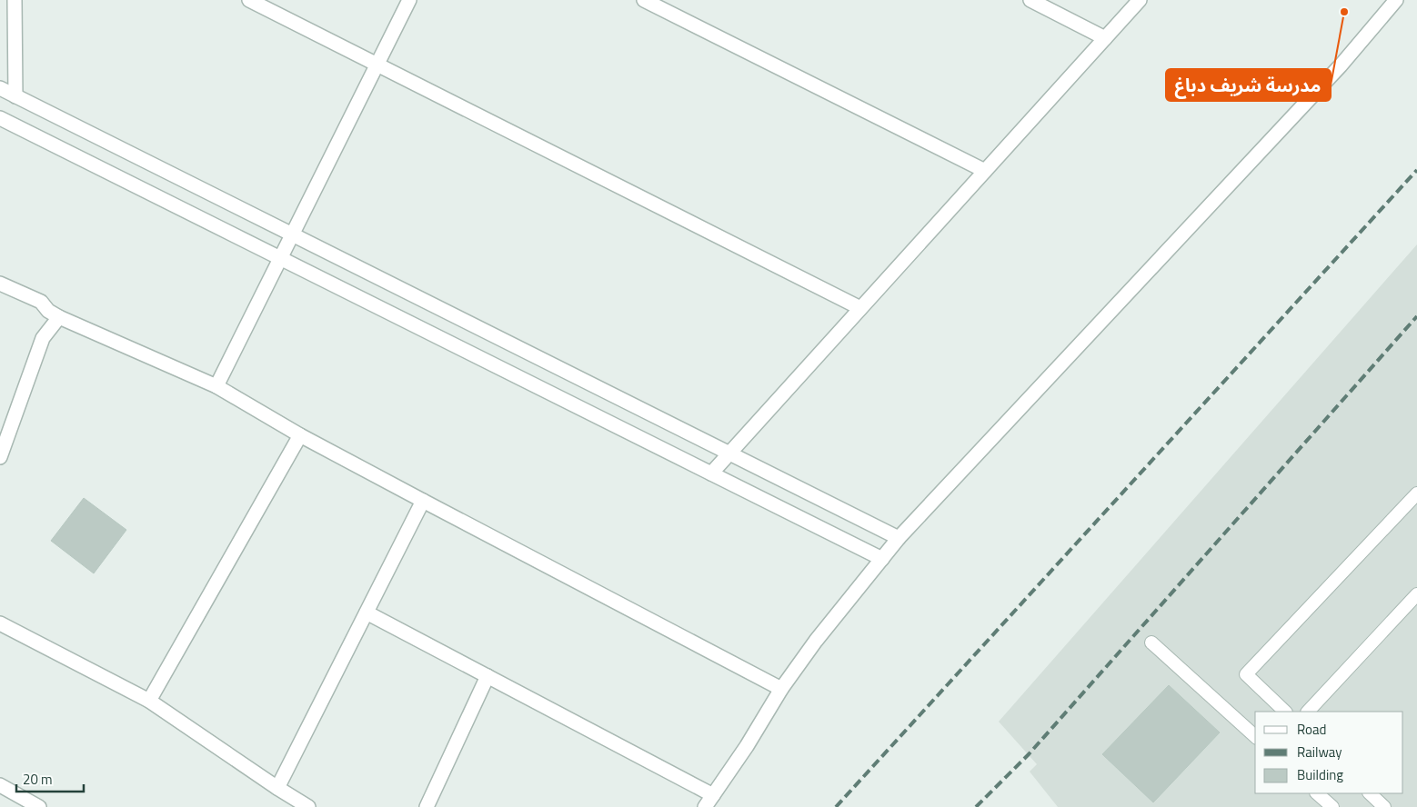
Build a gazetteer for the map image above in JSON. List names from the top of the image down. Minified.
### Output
{"places":["مدرسة شريف دباغ"],"legend":["Road","Railway","Building"],"scale_bar":"20 m"}
